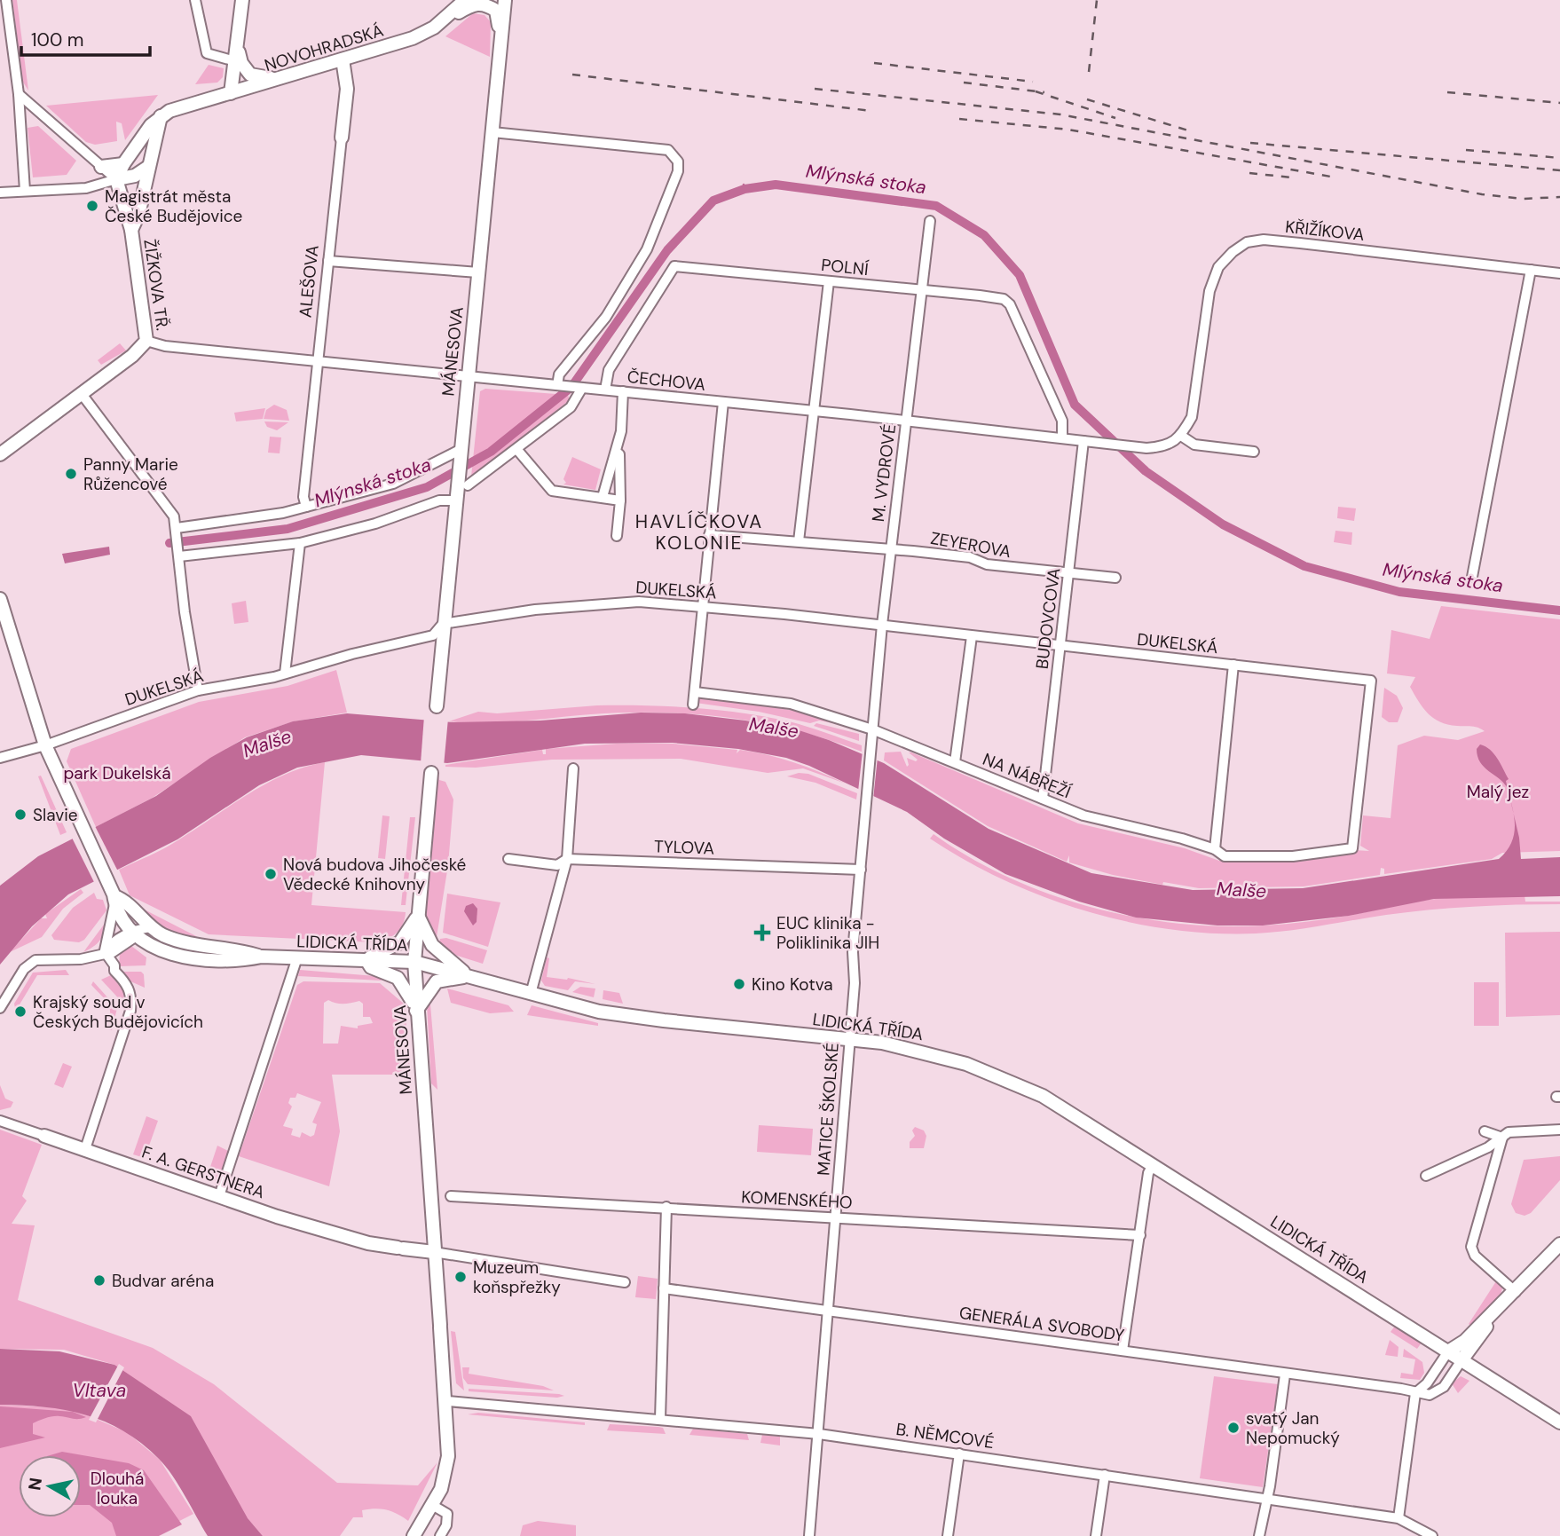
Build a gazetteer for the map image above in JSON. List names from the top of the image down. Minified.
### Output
{"streets":{"street":["NOVOHRADSKÁ","KŘIŽÍKOVA","POLNÍ","ALEŠOVA","ŽIŽKOVA TŘ.","MÁNESOVA","ČECHOVA","M. VYDROVÉ","ZEYEROVA","DUKELSKÁ","BUDOVCOVA","NA NÁBŘEŽÍ","TYLOVA","LIDICKÁ TŘÍDA","MATICE ŠKOLSKÉ","F. A. GERSTNERA","KOMENSKÉHO","GENERÁLA SVOBODY","B. NĚMCOVÉ"]},"crossings":[["NOVOHRADSKÁ","ALEŠOVA"],["KŘIŽÍKOVA","ČECHOVA"],["POLNÍ","ČECHOVA"],["POLNÍ","M. VYDROVÉ"],["ALEŠOVA","ČECHOVA"],["ŽIŽKOVA TŘ.","ČECHOVA"],["MÁNESOVA","ČECHOVA"],["MÁNESOVA","DUKELSKÁ"],["MÁNESOVA","LIDICKÁ TŘÍDA"],["MÁNESOVA","F. A. GERSTNERA"],["MÁNESOVA","B. NĚMCOVÉ"],["ČECHOVA","M. VYDROVÉ"],["ČECHOVA","BUDOVCOVA"],["M. VYDROVÉ","ZEYEROVA"],["M. VYDROVÉ","DUKELSKÁ"],["M. VYDROVÉ","NA NÁBŘEŽÍ"],["M. VYDROVÉ","MATICE ŠKOLSKÉ"],["ZEYEROVA","BUDOVCOVA"],["DUKELSKÁ","BUDOVCOVA"],["DUKELSKÁ","NA NÁBŘEŽÍ"],["BUDOVCOVA","NA NÁBŘEŽÍ"],["TYLOVA","MATICE ŠKOLSKÉ"],["LIDICKÁ TŘÍDA","MATICE ŠKOLSKÉ"],["MATICE ŠKOLSKÉ","KOMENSKÉHO"],["MATICE ŠKOLSKÉ","GENERÁLA SVOBODY"],["MATICE ŠKOLSKÉ","B. NĚMCOVÉ"]],"districts":["HAVLÍČKOVA KOLONIE"],"water":["Mlýnská stoka","Malše","Vltava"],"parks":["park Dukelská","Malý jez","Dlouhá louka"],"places":{"other":["Magistrát města České Budějovice","Panny Marie Růžencové","Slavie","Nová budova Jihočeské Vědecké Knihovny","Kino Kotva","Krajský soud v Českých Budějovicích","Muzeum koňspřežky","Budvar aréna","svatý Jan Nepomucký"],"health":["EUC klinika - Poliklinika JIH"]},"scale_bar":"100 m","north":"left"}
